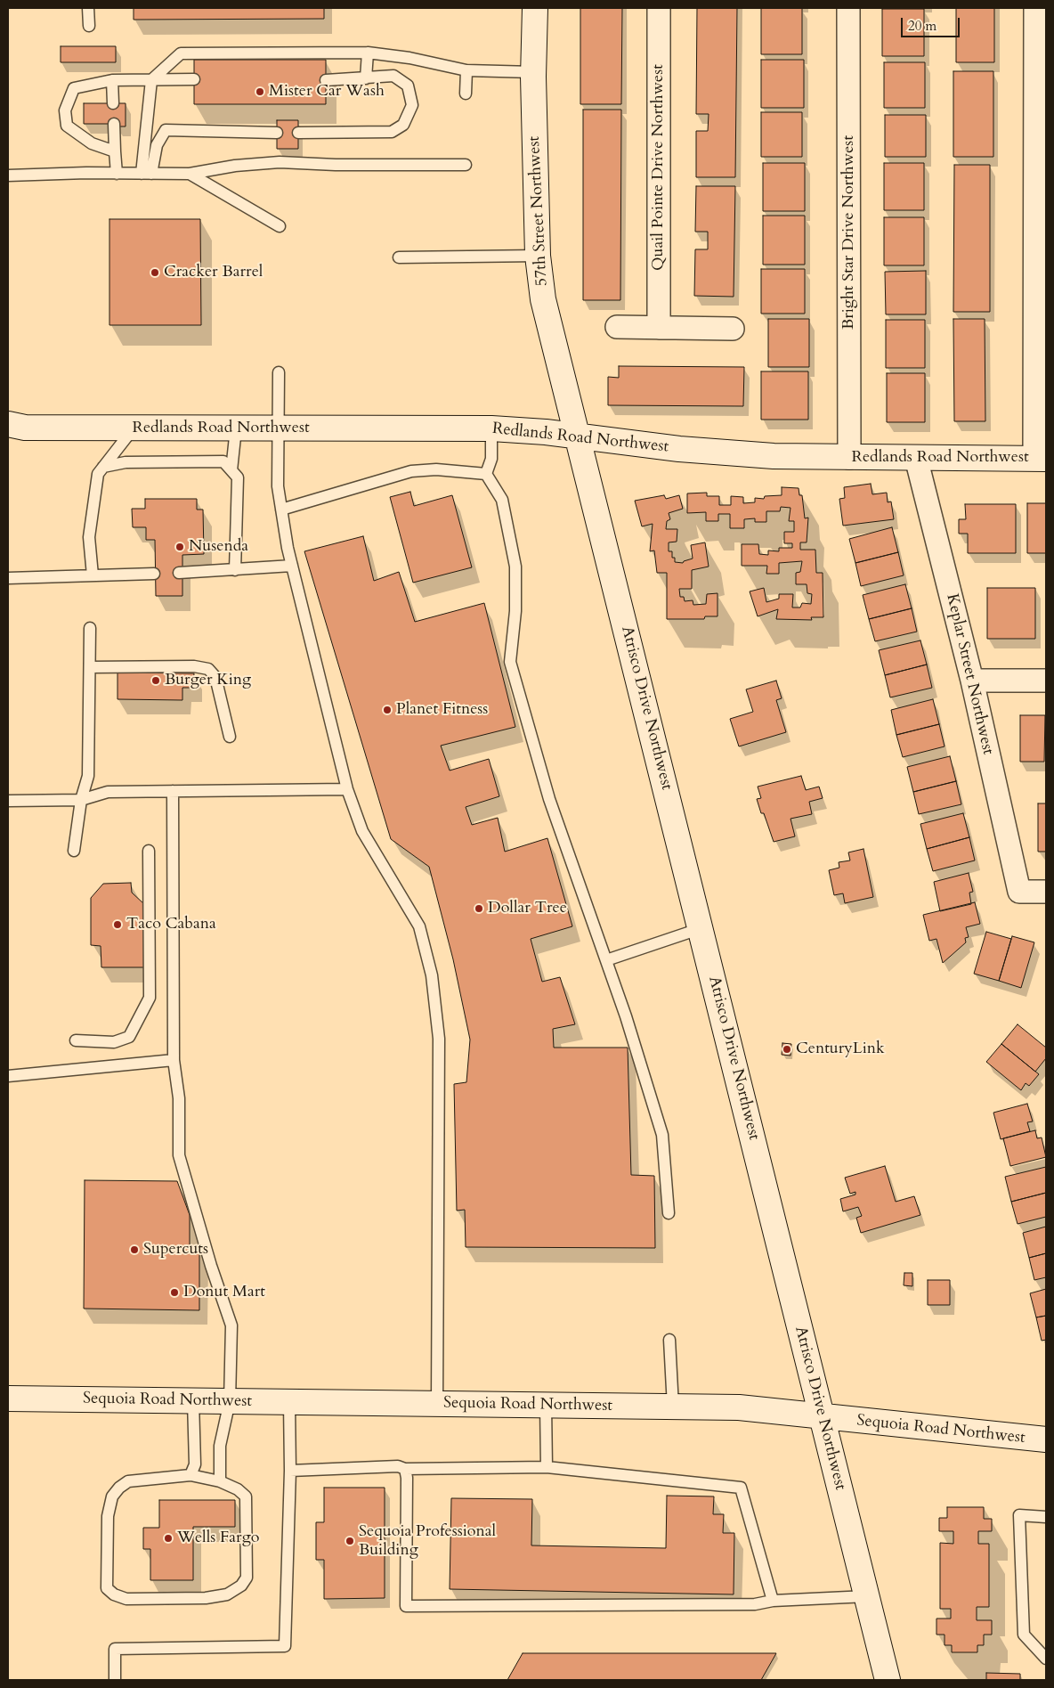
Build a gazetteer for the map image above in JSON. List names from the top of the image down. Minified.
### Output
{"streets":{"street":["Quail Pointe Drive Northwest","57th Street Northwest","Bright Star Drive Northwest","Redlands Road Northwest","Keplar Street Northwest","Atrisco Drive Northwest","Sequoia Road Northwest"]},"crossings":[["57th Street Northwest","Redlands Road Northwest"],["57th Street Northwest","Atrisco Drive Northwest"],["Bright Star Drive Northwest","Redlands Road Northwest"],["Redlands Road Northwest","Keplar Street Northwest"],["Redlands Road Northwest","Atrisco Drive Northwest"],["Atrisco Drive Northwest","Sequoia Road Northwest"]],"places":["Mister Car Wash","Cracker Barrel","Nusenda","Burger King","Planet Fitness","Dollar Tree","Taco Cabana","CenturyLink","Supercuts","Donut Mart","Wells Fargo","Sequoia Professional Building"],"scale_bar":"20 m"}
